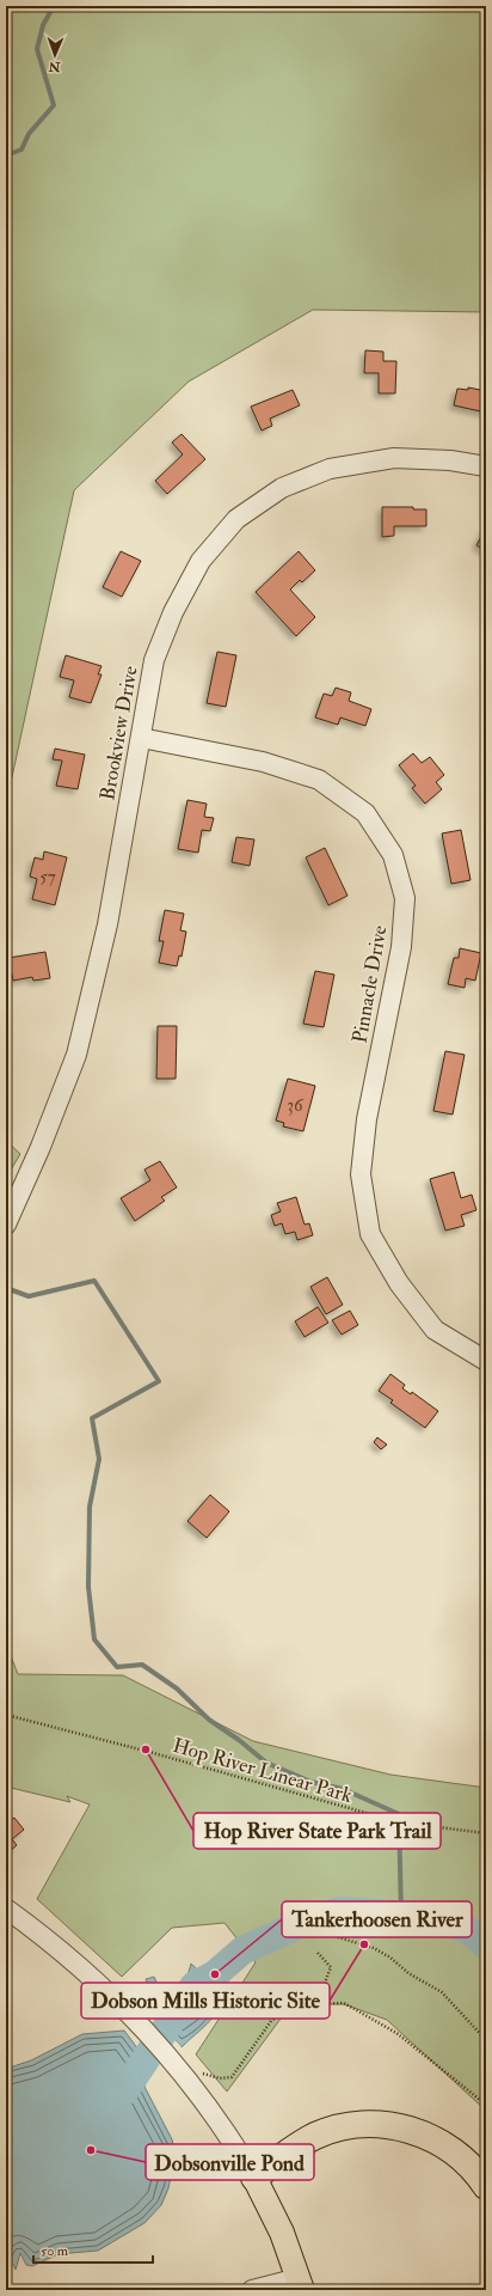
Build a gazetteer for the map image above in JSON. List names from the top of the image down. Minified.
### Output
{"streets":{"street":["Brookview Drive","Pinnacle Drive"],"path":["Hop River Linear Park"]},"crossings":[["Brookview Drive","Pinnacle Drive"]],"places":["Hop River State Park Trail","Dobson Mills Historic Site","Tankerhoosen River","Dobsonville Pond"],"house_numbers":["57","36"],"scale_bar":"50 m","north":"bottom"}
